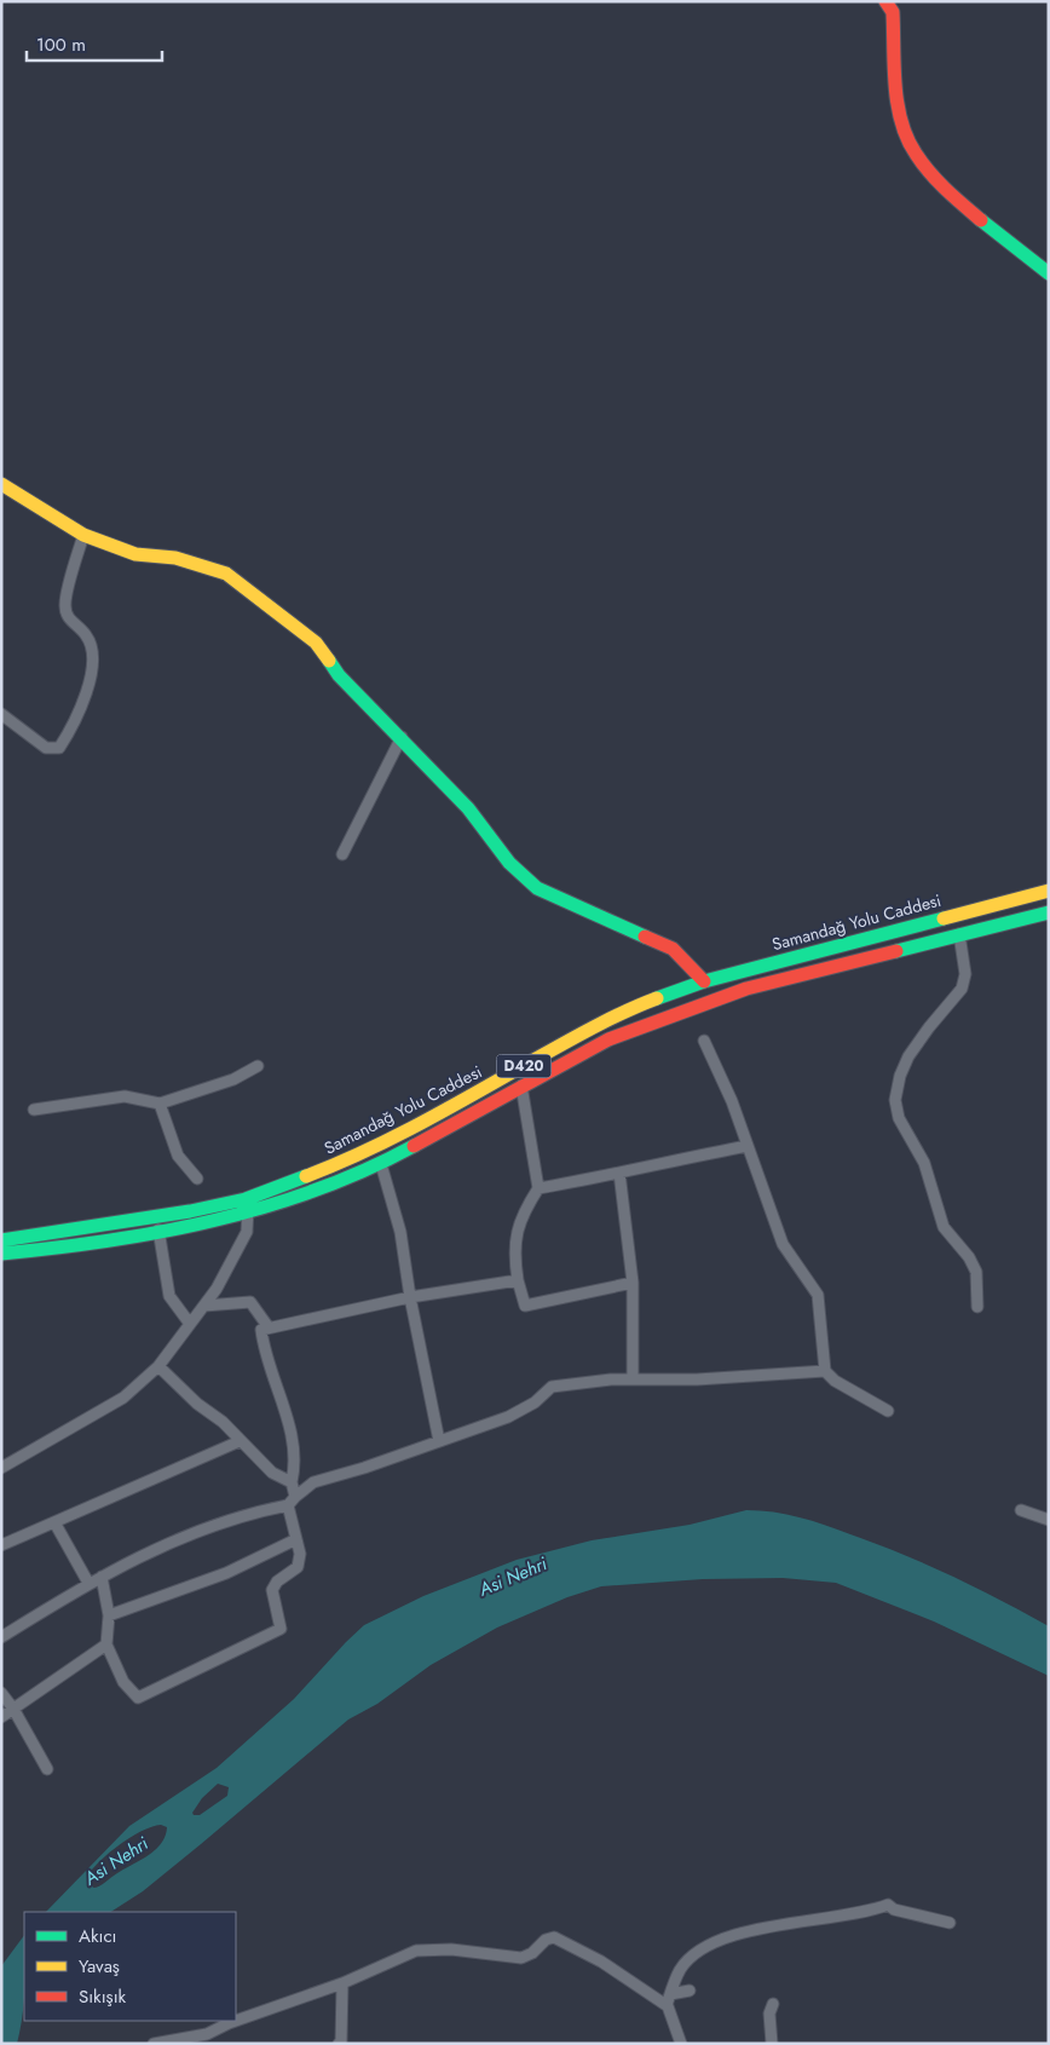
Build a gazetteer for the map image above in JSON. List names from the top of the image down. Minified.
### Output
{"streets":{"main road":["Samandağ Yolu Caddesi","D420"]},"water":["Asi Nehri"],"legend":["Akıcı","Yavaş","Sıkışık"],"scale_bar":"100 m"}
